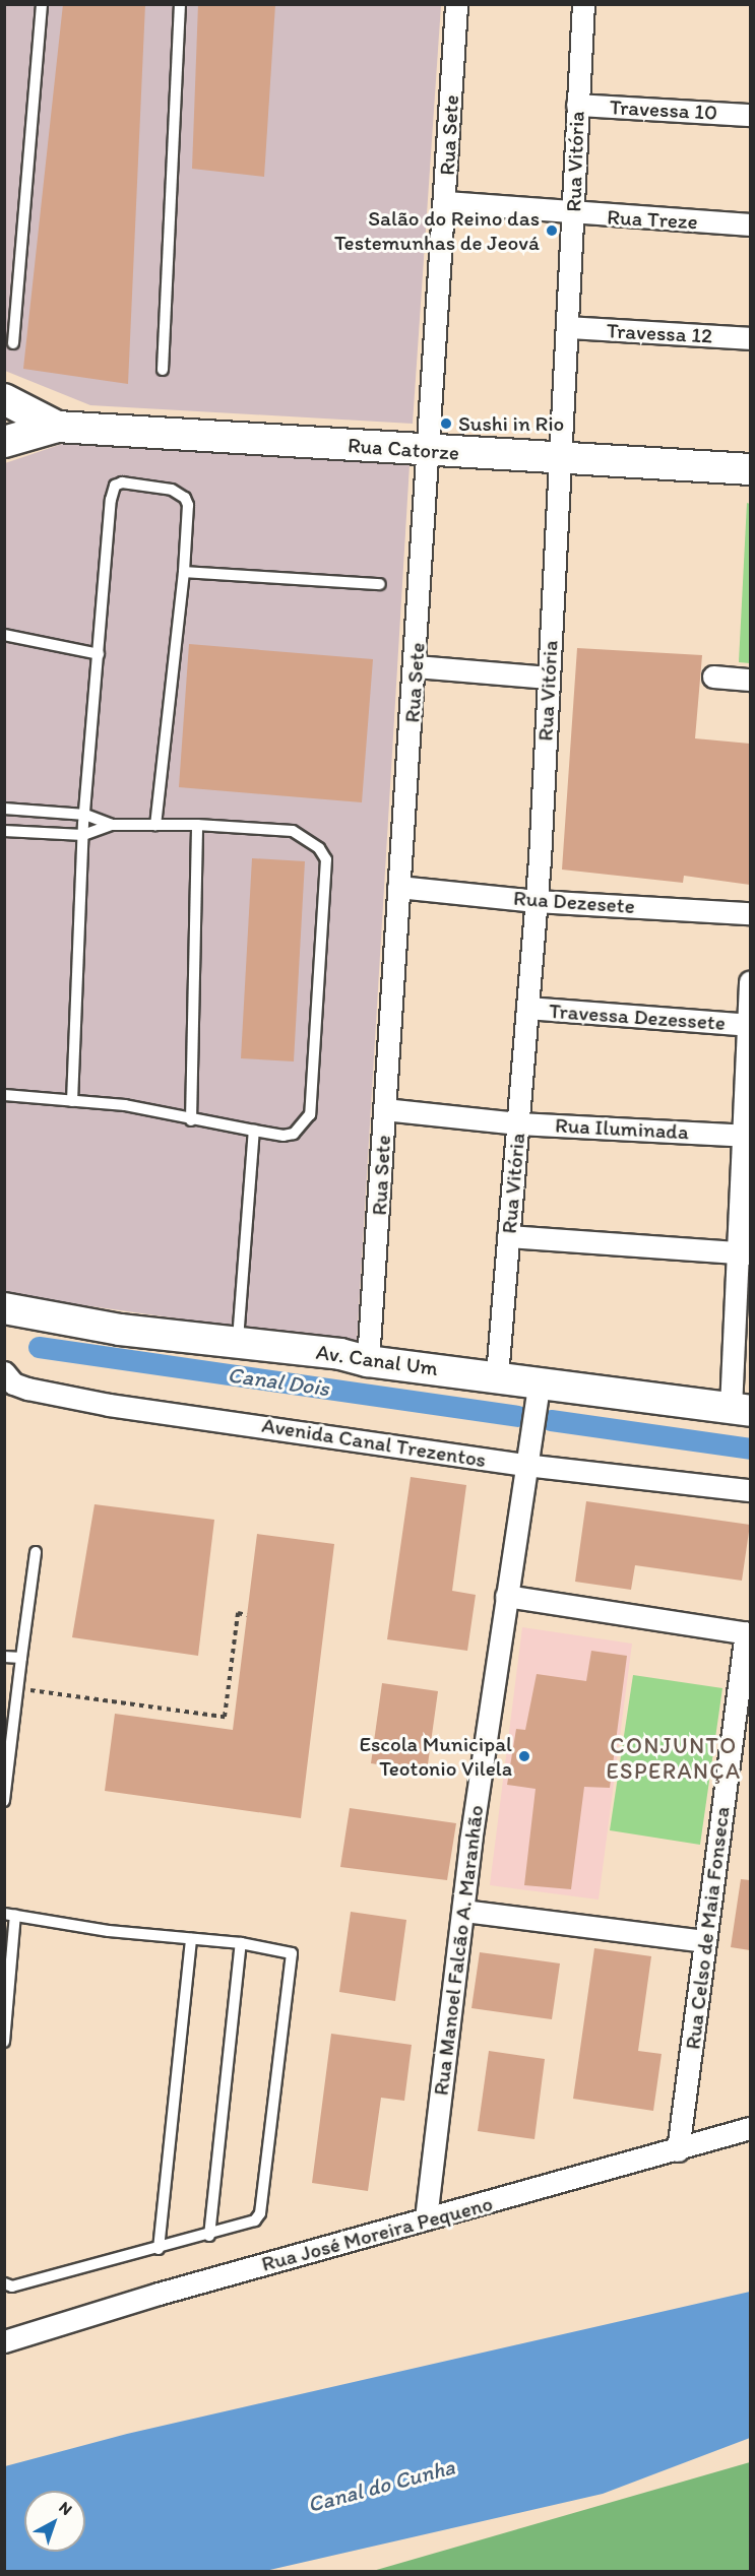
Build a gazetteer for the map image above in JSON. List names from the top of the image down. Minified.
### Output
{"streets":{"street":["Travessa 10","Rua Sete","Rua Vitória","Rua Treze","Travessa 12","Rua Catorze","Rua Dezesete","Travessa Dezessete","Rua Iluminada","Av. Canal Um","Avenida Canal Trezentos","Rua Celso de Maia Fonseca","Rua Manoel Falcão A. Maranhão","Rua José Moreira Pequeno"]},"crossings":[["Travessa 10","Rua Vitória"],["Rua Sete","Rua Treze"],["Rua Sete","Rua Catorze"],["Rua Sete","Rua Dezesete"],["Rua Sete","Rua Iluminada"],["Rua Sete","Av. Canal Um"],["Rua Vitória","Rua Treze"],["Rua Vitória","Travessa 12"],["Rua Vitória","Rua Catorze"],["Rua Vitória","Rua Dezesete"],["Rua Vitória","Travessa Dezessete"],["Rua Vitória","Rua Iluminada"],["Rua Vitória","Av. Canal Um"],["Av. Canal Um","Rua Manoel Falcão A. Maranhão"],["Avenida Canal Trezentos","Rua Manoel Falcão A. Maranhão"],["Rua Celso de Maia Fonseca","Rua José Moreira Pequeno"],["Rua Manoel Falcão A. Maranhão","Rua José Moreira Pequeno"]],"districts":["CONJUNTO ESPERANÇA"],"water":["Canal Dois","Canal do Cunha"],"places":["Salão do Reino das Testemunhas de Jeová","Sushi in Rio","Escola Municipal Teotonio Vilela"],"north":"top right"}
